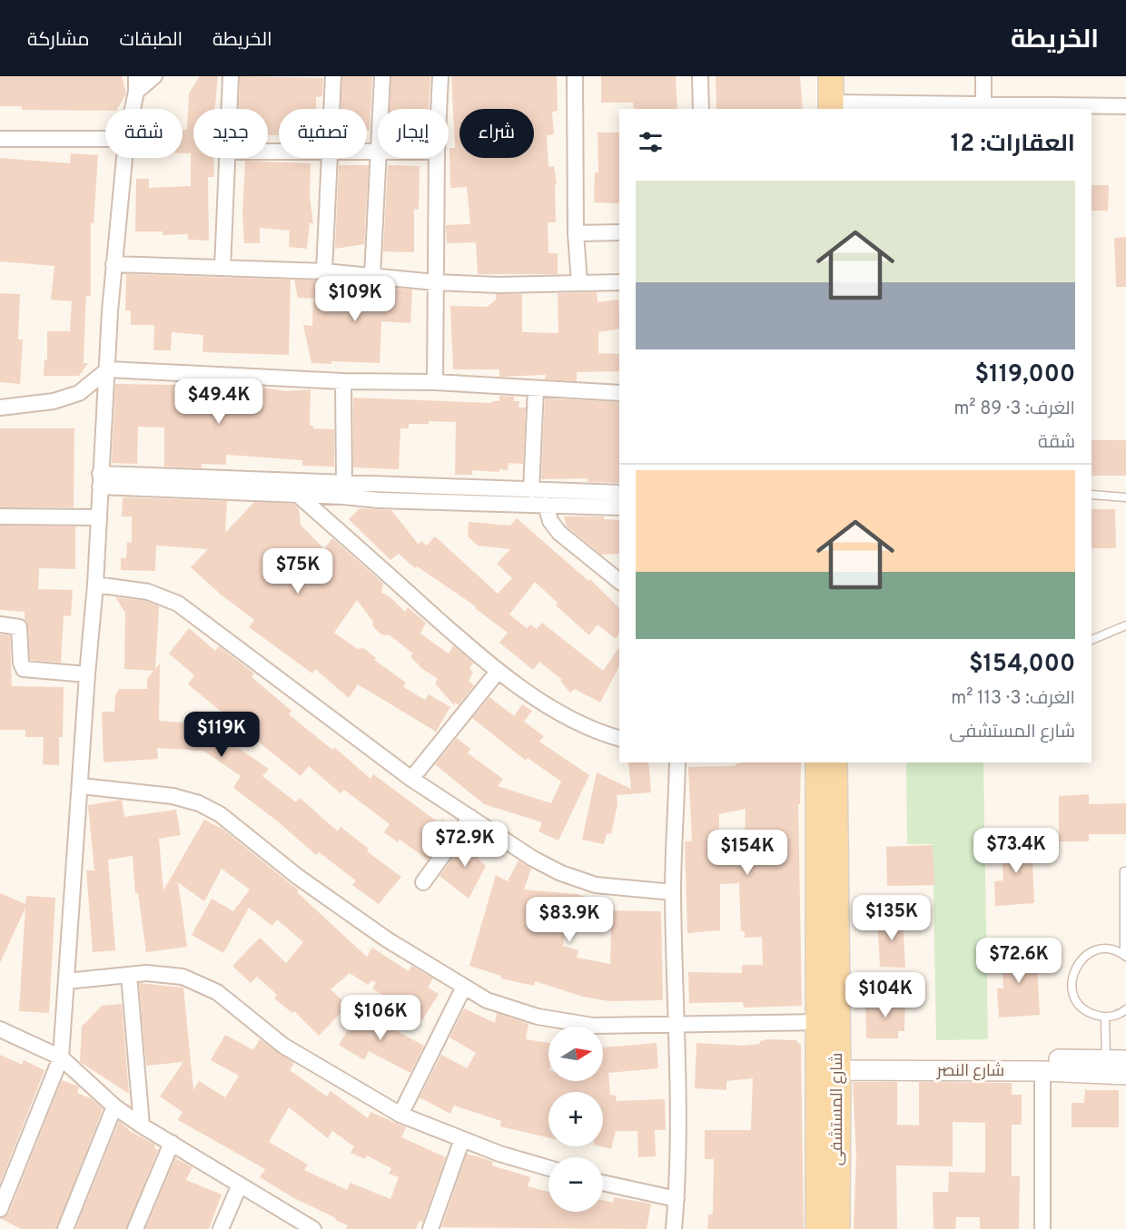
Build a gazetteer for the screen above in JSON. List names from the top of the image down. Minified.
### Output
{"streets":{"main road":["شارع المستشفى"],"street":["شارع النصر"]},"crossings":[["شارع النصر","شارع المستشفى"]],"north":"right","page":{"header":"الخريطة","nav":["الخريطة","الطبقات","مشاركة"],"chip":["شراء","إيجار","تصفية","جديد","شقة"],"heading":"العقارات: 12","list":[{"name":"$119,000","note":"الغرف: 3 · 89 m² · شقة"},{"name":"$154,000","note":"الغرف: 3 · 113 m² · شارع المستشفى"}],"price":["$109K","$49.4K","$75K","$119K","$72.9K","$73.4K","$154K","$135K","$83.9K","$72.6K","$104K","$106K"],"map_buttons":["+","−"]}}
